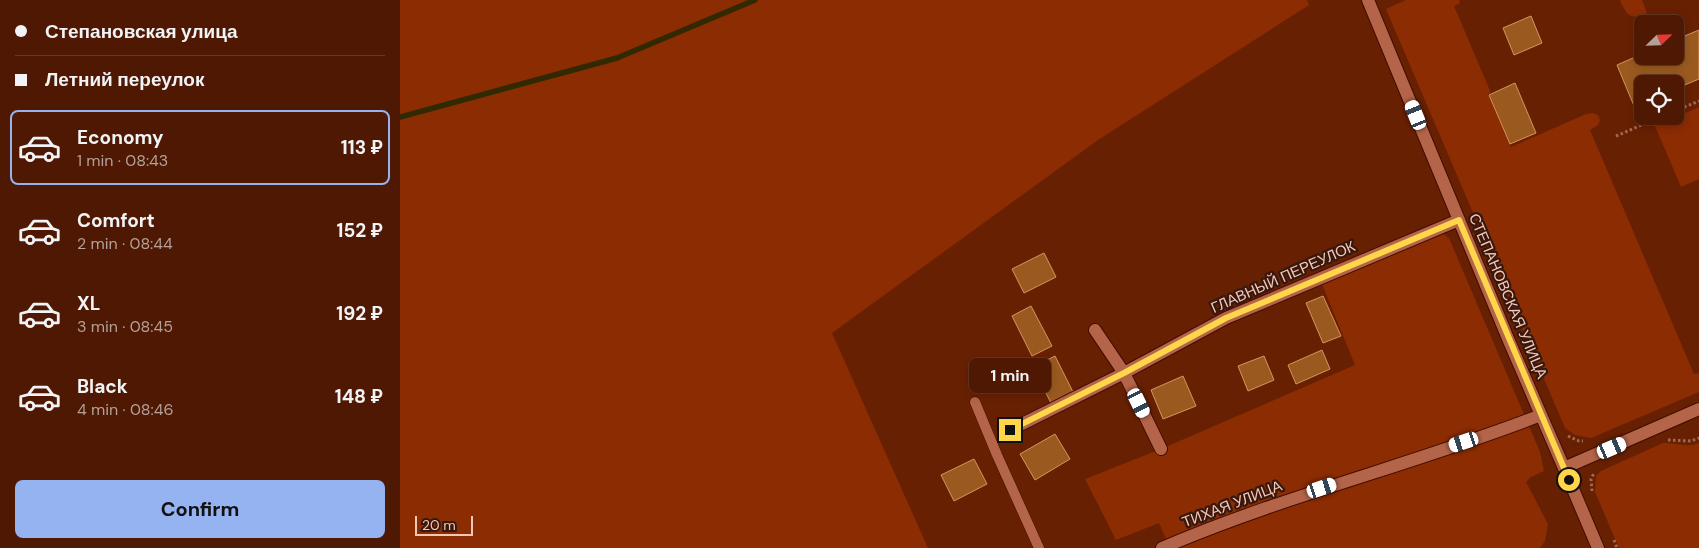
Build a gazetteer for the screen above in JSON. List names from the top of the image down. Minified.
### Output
{"streets":{"street":["ГЛАВНЫЙ ПЕРЕУЛОК","СТЕПАНОВСКАЯ УЛИЦА","ТИХАЯ УЛИЦА"]},"crossings":[["ГЛАВНЫЙ ПЕРЕУЛОК","СТЕПАНОВСКАЯ УЛИЦА"],["СТЕПАНОВСКАЯ УЛИЦА","ТИХАЯ УЛИЦА"]],"scale_bar":"20 m","north":"top right","page":{"banner":["Степановская улица","Летний переулок"],"list":[{"name":"Economy","note":"1 min · 08:43","value":"113 ₽"},{"name":"Comfort","note":"2 min · 08:44","value":"152 ₽"},{"name":"XL","note":"3 min · 08:45","value":"192 ₽"},{"name":"Black","note":"4 min · 08:46","value":"148 ₽"}],"bubble":"1 min","buttons":"Confirm","scale":"20 m"}}
